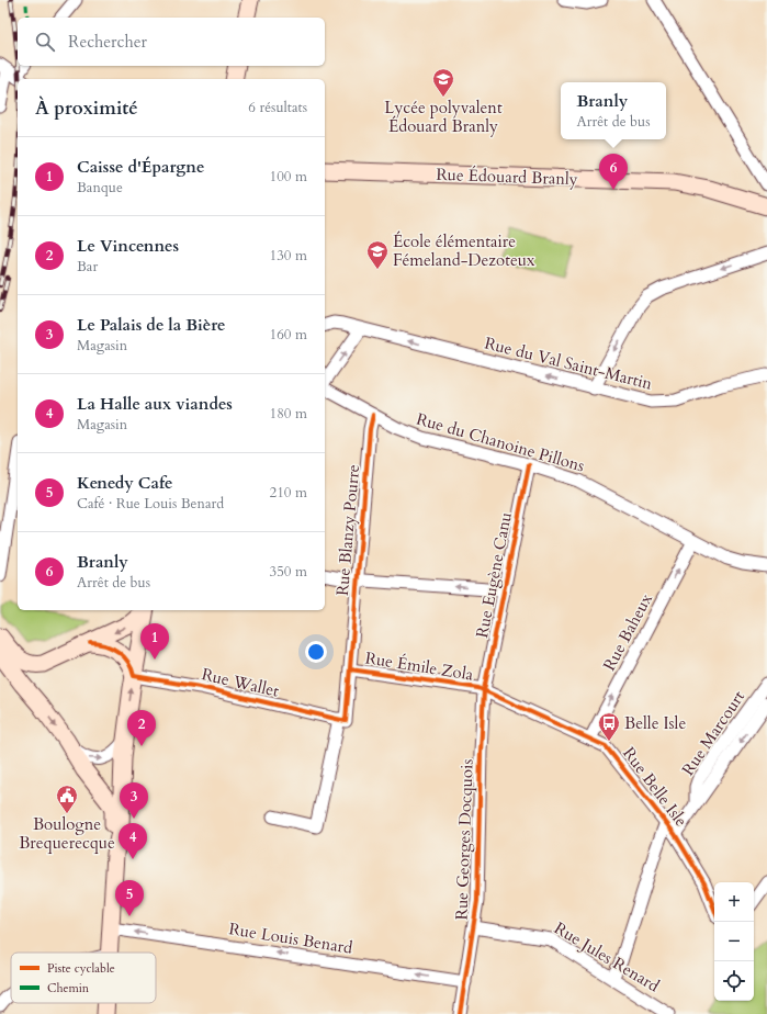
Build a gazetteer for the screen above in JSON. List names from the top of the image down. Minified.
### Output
{"streets":{"street":["Rue Édouard Branly","Rue du Val Saint-Martin","Rue du Chanoine Pillons","Rue Blanzy Pourre","Rue Eugène Canu","Rue Baheux","Rue Émile Zola","Rue Wallet","Rue Marcourt","Rue Belle Isle","Rue Georges Docquois","Rue Louis Benard","Rue Jules Renard"]},"crossings":[["Rue du Chanoine Pillons","Rue Blanzy Pourre"],["Rue du Chanoine Pillons","Rue Eugène Canu"],["Rue du Chanoine Pillons","Rue Baheux"],["Rue Blanzy Pourre","Rue Émile Zola"],["Rue Blanzy Pourre","Rue Wallet"],["Rue Eugène Canu","Rue Émile Zola"],["Rue Eugène Canu","Rue Belle Isle"],["Rue Eugène Canu","Rue Georges Docquois"],["Rue Baheux","Rue Belle Isle"],["Rue Émile Zola","Rue Belle Isle"],["Rue Émile Zola","Rue Georges Docquois"],["Rue Marcourt","Rue Belle Isle"],["Rue Belle Isle","Rue Georges Docquois"],["Rue Georges Docquois","Rue Louis Benard"],["Rue Georges Docquois","Rue Jules Renard"]],"one_way":["Rue du Val Saint-Martin","Rue Baheux","Rue Louis Benard"],"places":{"school or university":["Lycée polyvalent Édouard Branly","École élémentaire Fémeland-Dezoteux"],"bus stop":["Belle Isle"],"public building":["Boulogne Brequerecque"]},"legend":["Piste cyclable","Chemin"],"page":{"search":"Rechercher","heading":["À proximité","6 résultats"],"popup":["Branly","Arrêt de bus"],"list":[{"mark":"1","name":"Caisse d'Épargne","note":"Banque","value":"100 m"},{"mark":"2","name":"Le Vincennes","note":"Bar","value":"130 m"},{"mark":"3","name":"Le Palais de la Bière","note":"Magasin","value":"160 m"},{"mark":"4","name":"La Halle aux viandes","note":"Magasin","value":"180 m"},{"mark":"5","name":"Kenedy Cafe","note":"Café · Rue Louis Benard","value":"210 m"},{"mark":"6","name":"Branly","note":"Arrêt de bus","value":"350 m"}],"pins":["6","1","2","3","4","5"],"map_buttons":["+","−"]}}
